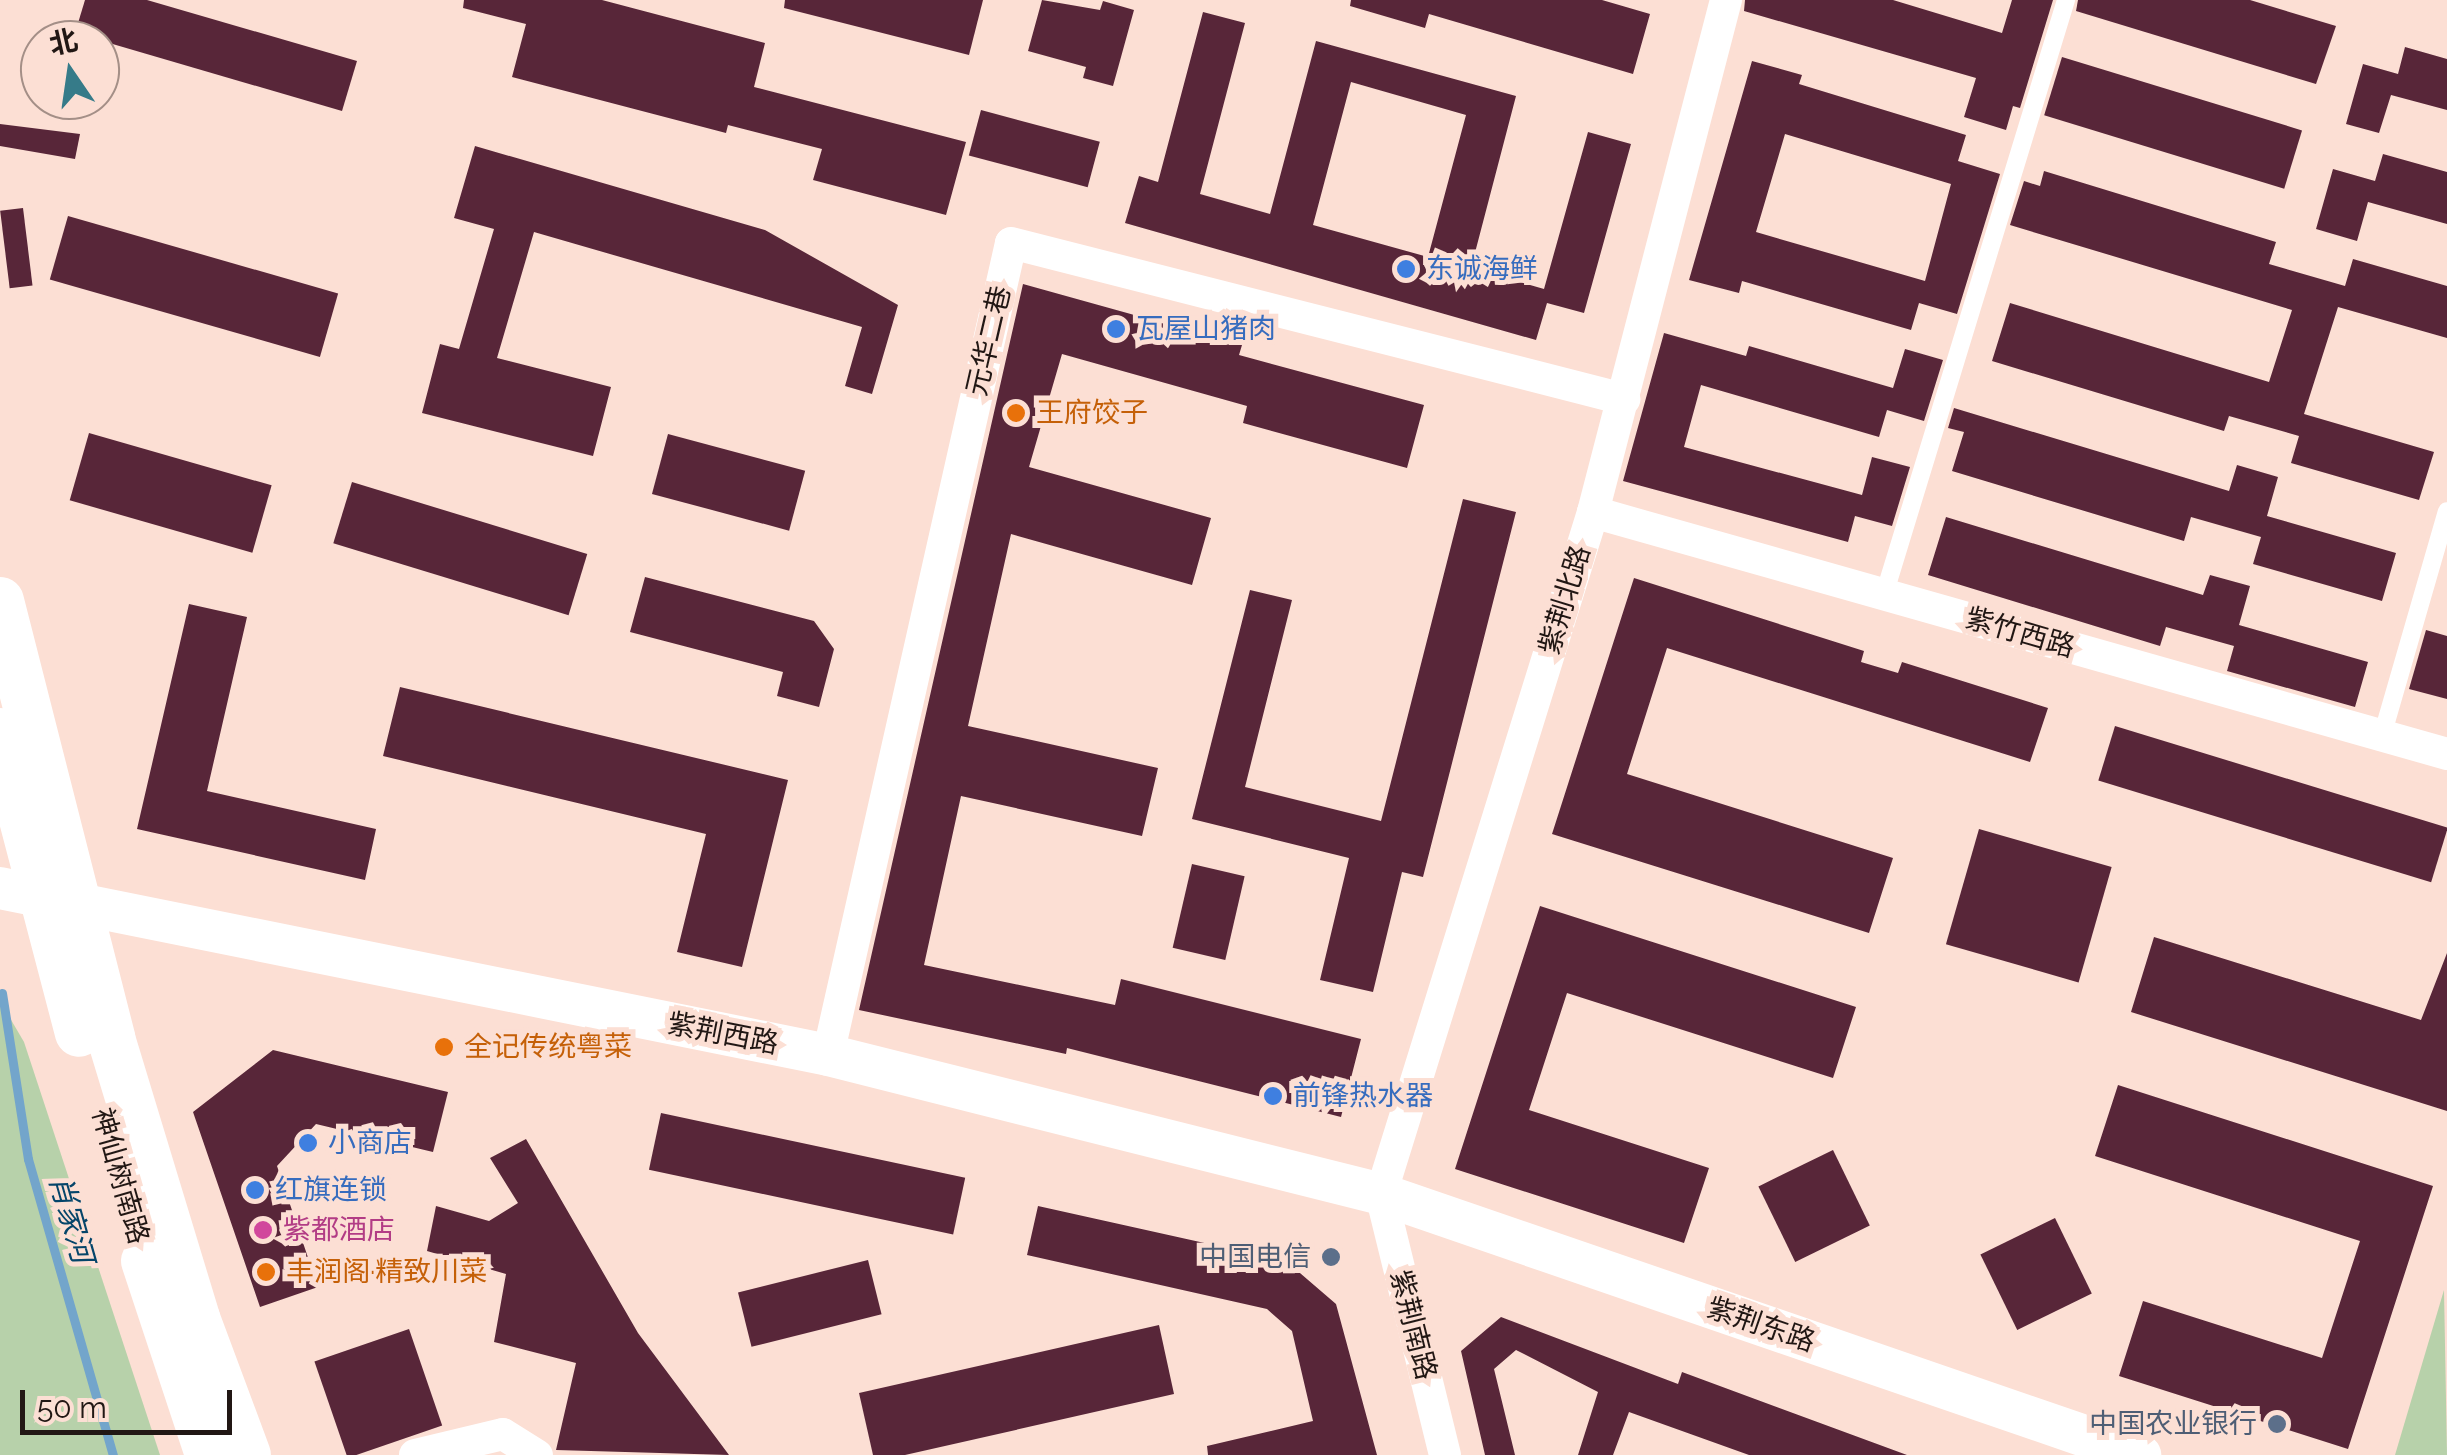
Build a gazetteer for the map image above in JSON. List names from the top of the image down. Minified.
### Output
{"streets":{"main road":["神仙树南路"],"street":["元华二巷","紫荆北路","紫竹西路","紫荆西路","紫荆南路","紫荆东路"]},"crossings":[["元华二巷","紫荆北路"],["元华二巷","紫荆西路"],["紫荆北路","紫竹西路"],["紫荆北路","紫荆西路"],["紫荆北路","紫荆南路"],["紫荆北路","紫荆东路"],["紫荆西路","神仙树南路"],["紫荆西路","紫荆南路"],["紫荆西路","紫荆东路"],["紫荆南路","紫荆东路"]],"water":["肖家河"],"places":["东诚海鲜","瓦屋山猪肉","王府饺子","全记传统粤菜","前锋热水器","小商店","红旗连锁","紫都酒店","中国电信","丰润阁·精致川菜","中国农业银行"],"scale_bar":"50 m","north":"top"}
